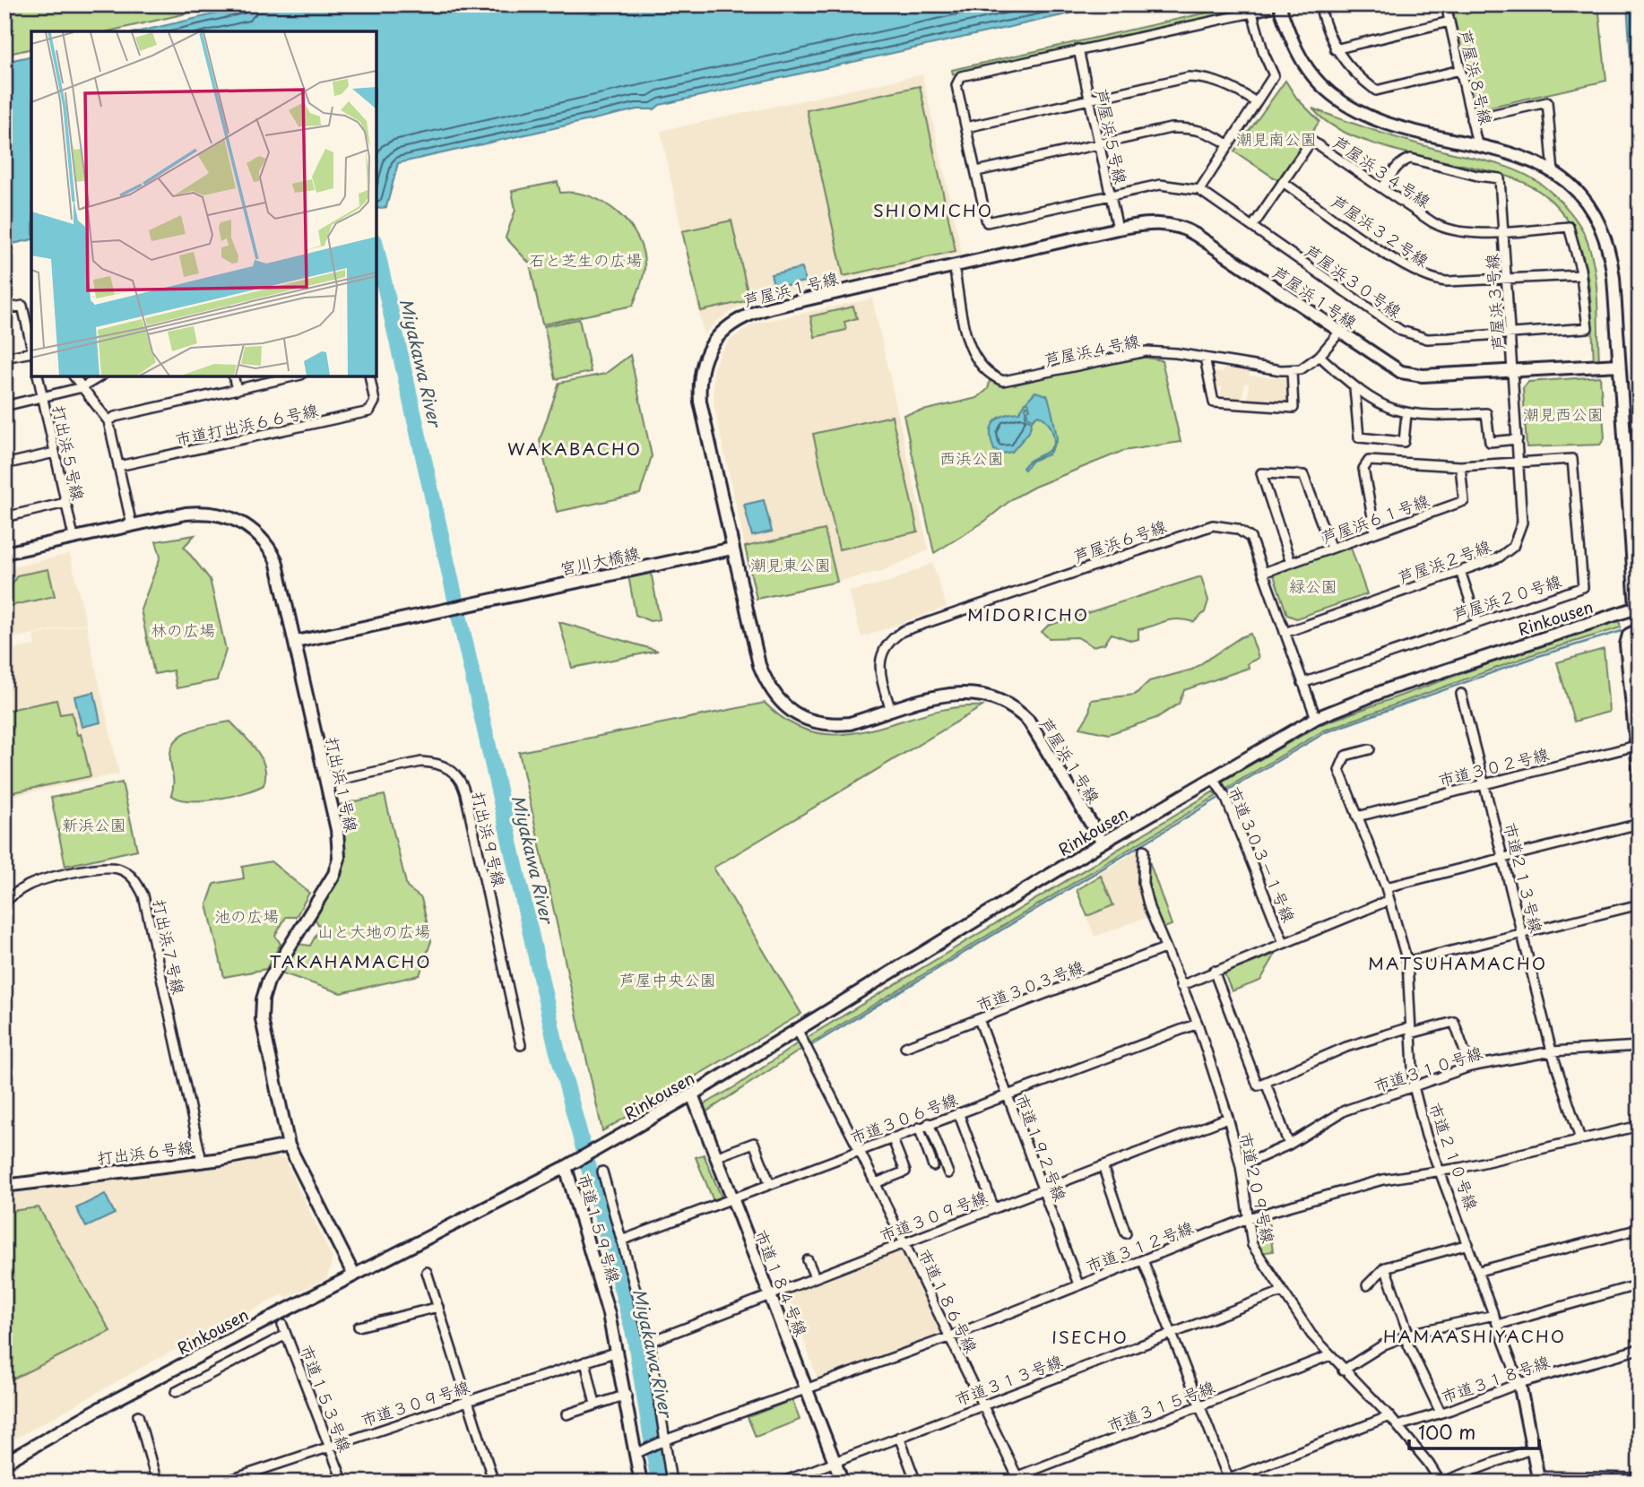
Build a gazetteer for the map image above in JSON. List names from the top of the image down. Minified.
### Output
{"streets":{"street":["芦屋浜８号線","芦屋浜５号線","芦屋浜３４号線","芦屋浜３２号線","芦屋浜３０号線","芦屋浜１号線","芦屋浜３号線","芦屋浜４号線","市道打出浜６６号線","打出浜５号線","芦屋浜６１号線","芦屋浜６号線","宮川大橋線","芦屋浜２号線","芦屋浜２０号線","Rinkousen","市道３０２号線","打出浜１号線","打出浜９号線","市道３０３－１号線","市道２１３号線","打出浜７号線","市道３０３号線","市道３１０号線","市道３０６号線","市道１９２号線","打出浜６号線","市道２１０号線","市道２０９号線","市道３０９号線","市道１５９号線","市道３１２号線","市道１８４号線","市道１８６号線","市道３１８号線","市道３１３号線","市道１５３号線","市道３１５号線"]},"crossings":[["芦屋浜５号線","芦屋浜１号線"],["芦屋浜３４号線","芦屋浜３２号線"],["芦屋浜３４号線","芦屋浜３０号線"],["芦屋浜３４号線","芦屋浜３号線"],["芦屋浜３２号線","芦屋浜３０号線"],["芦屋浜３２号線","芦屋浜３号線"],["芦屋浜３０号線","芦屋浜３号線"],["芦屋浜１号線","芦屋浜３号線"],["芦屋浜１号線","芦屋浜４号線"],["芦屋浜１号線","芦屋浜６号線"],["芦屋浜１号線","宮川大橋線"],["芦屋浜１号線","芦屋浜２号線"],["芦屋浜１号線","Rinkousen"],["芦屋浜３号線","芦屋浜２号線"],["打出浜５号線","打出浜１号線"],["芦屋浜６１号線","芦屋浜６号線"],["芦屋浜６号線","芦屋浜２号線"],["芦屋浜６号線","芦屋浜２０号線"],["芦屋浜６号線","Rinkousen"],["宮川大橋線","打出浜１号線"],["芦屋浜２号線","芦屋浜２０号線"],["Rinkousen","打出浜１号線"],["Rinkousen","市道３０３－１号線"],["Rinkousen","市道１５９号線"],["Rinkousen","市道１８４号線"],["Rinkousen","市道１８６号線"],["市道３０２号線","市道２１３号線"],["市道３０２号線","市道２１０号線"],["打出浜１号線","打出浜９号線"],["打出浜１号線","打出浜６号線"],["市道２１３号線","市道３１０号線"],["市道２１３号線","市道３１２号線"],["打出浜７号線","打出浜６号線"],["市道３０３号線","市道１９２号線"],["市道３０３号線","市道２０９号線"],["市道３１０号線","市道２１０号線"],["市道３１０号線","市道２０９号線"],["市道３０６号線","市道１９２号線"],["市道３０６号線","市道２０９号線"],["市道３０６号線","市道１８４号線"],["市道３０６号線","市道１８６号線"],["市道１９２号線","市道３０９号線"],["市道１９２号線","市道３１２号線"],["市道２１０号線","市道３１２号線"],["市道２１０号線","市道３１８号線"],["市道２０９号線","市道３０９号線"],["市道２０９号線","市道３１２号線"],["市道２０９号線","市道３１８号線"],["市道２０９号線","市道３１３号線"],["市道２０９号線","市道３１５号線"],["市道３０９号線","市道１５９号線"],["市道３０９号線","市道１８４号線"],["市道３０９号線","市道１８６号線"],["市道３０９号線","市道１５３号線"],["市道１５９号線","市道３１２号線"],["市道３１２号線","市道１８４号線"],["市道３１２号線","市道１８６号線"],["市道１８４号線","市道３１３号線"],["市道１８６号線","市道３１３号線"],["市道１８６号線","市道３１５号線"]],"districts":["SHIOMICHO","WAKABACHO","MIDORICHO","TAKAHAMACHO","MATSUHAMACHO","HAMAASHIYACHO","ISECHO"],"water":["Miyakawa River"],"parks":["潮見南公園","石と芝生の広場","潮見西公園","西浜公園","潮見東公園","緑公園","林の広場","新浜公園","池の広場","山と大地の広場","芦屋中央公園"],"scale_bar":"100 m"}
